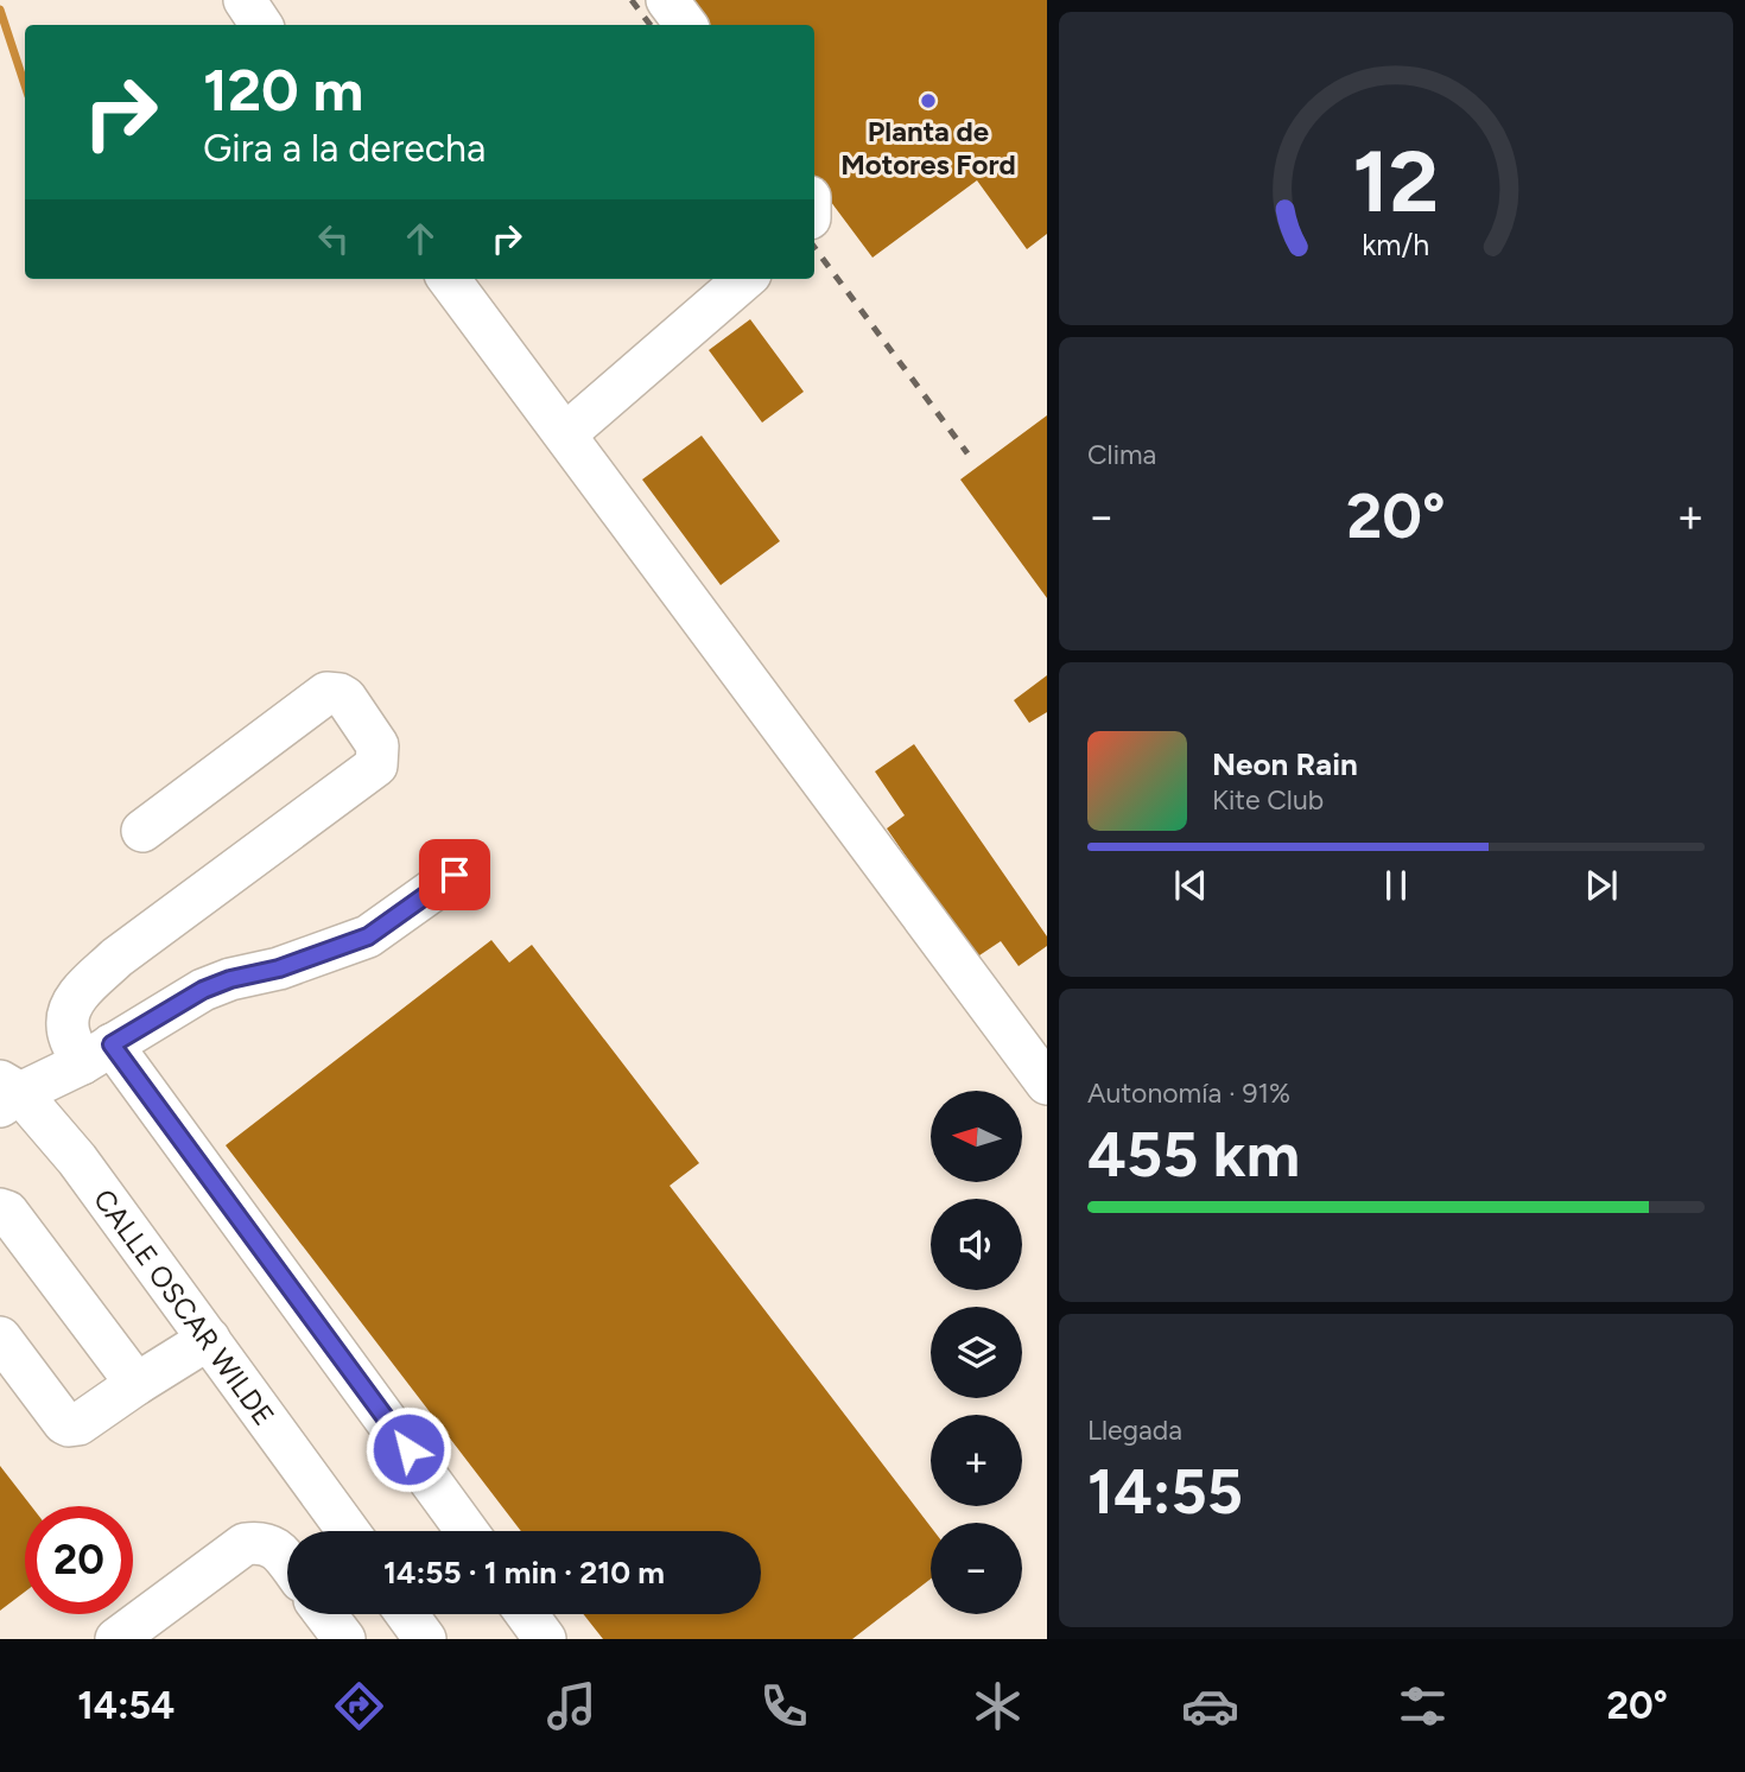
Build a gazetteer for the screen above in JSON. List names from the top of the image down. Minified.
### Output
{"streets":{"lane":["CALLE OSCAR WILDE"]},"places":["Planta de Motores Ford"],"north":"left","page":{"turn":["120 m","Gira a la derecha"],"tile":["Clima",["Autonomía · 91%","455 km"],["Llegada","14:55"]],"heat":["−","20°","+"],"song":["Neon Rain","Kite Club"],"map_buttons":["+","−"],"limit":"20","trip":"14:55 · 1 min · 210 m","tabs":["14:54","20°"],"gauge":["12","km/h"]}}
